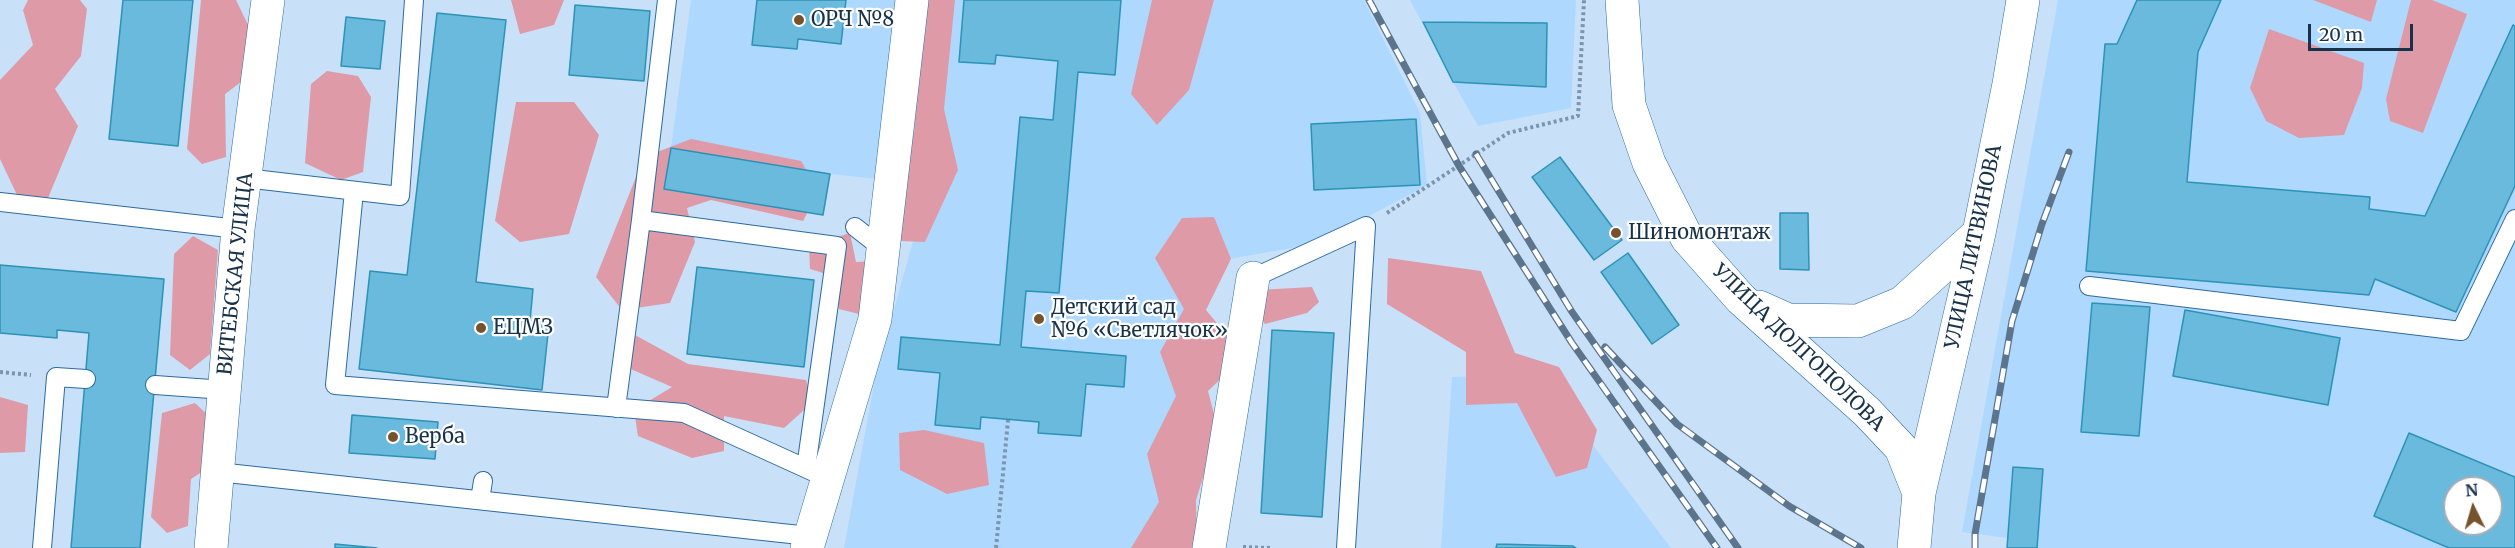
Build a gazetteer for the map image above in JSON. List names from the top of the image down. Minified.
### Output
{"streets":{"street":["УЛИЦА ЛИТВИНОВА","ВИТЕБСКАЯ УЛИЦА","УЛИЦА ДОЛГОПОЛОВА"]},"crossings":[["УЛИЦА ЛИТВИНОВА","УЛИЦА ДОЛГОПОЛОВА"]],"places":["ОРЧ №8","Шиномонтаж","Детский сад №6 «Светлячок»","ЕЦМЗ","Верба"],"scale_bar":"20 m","north":"top"}
